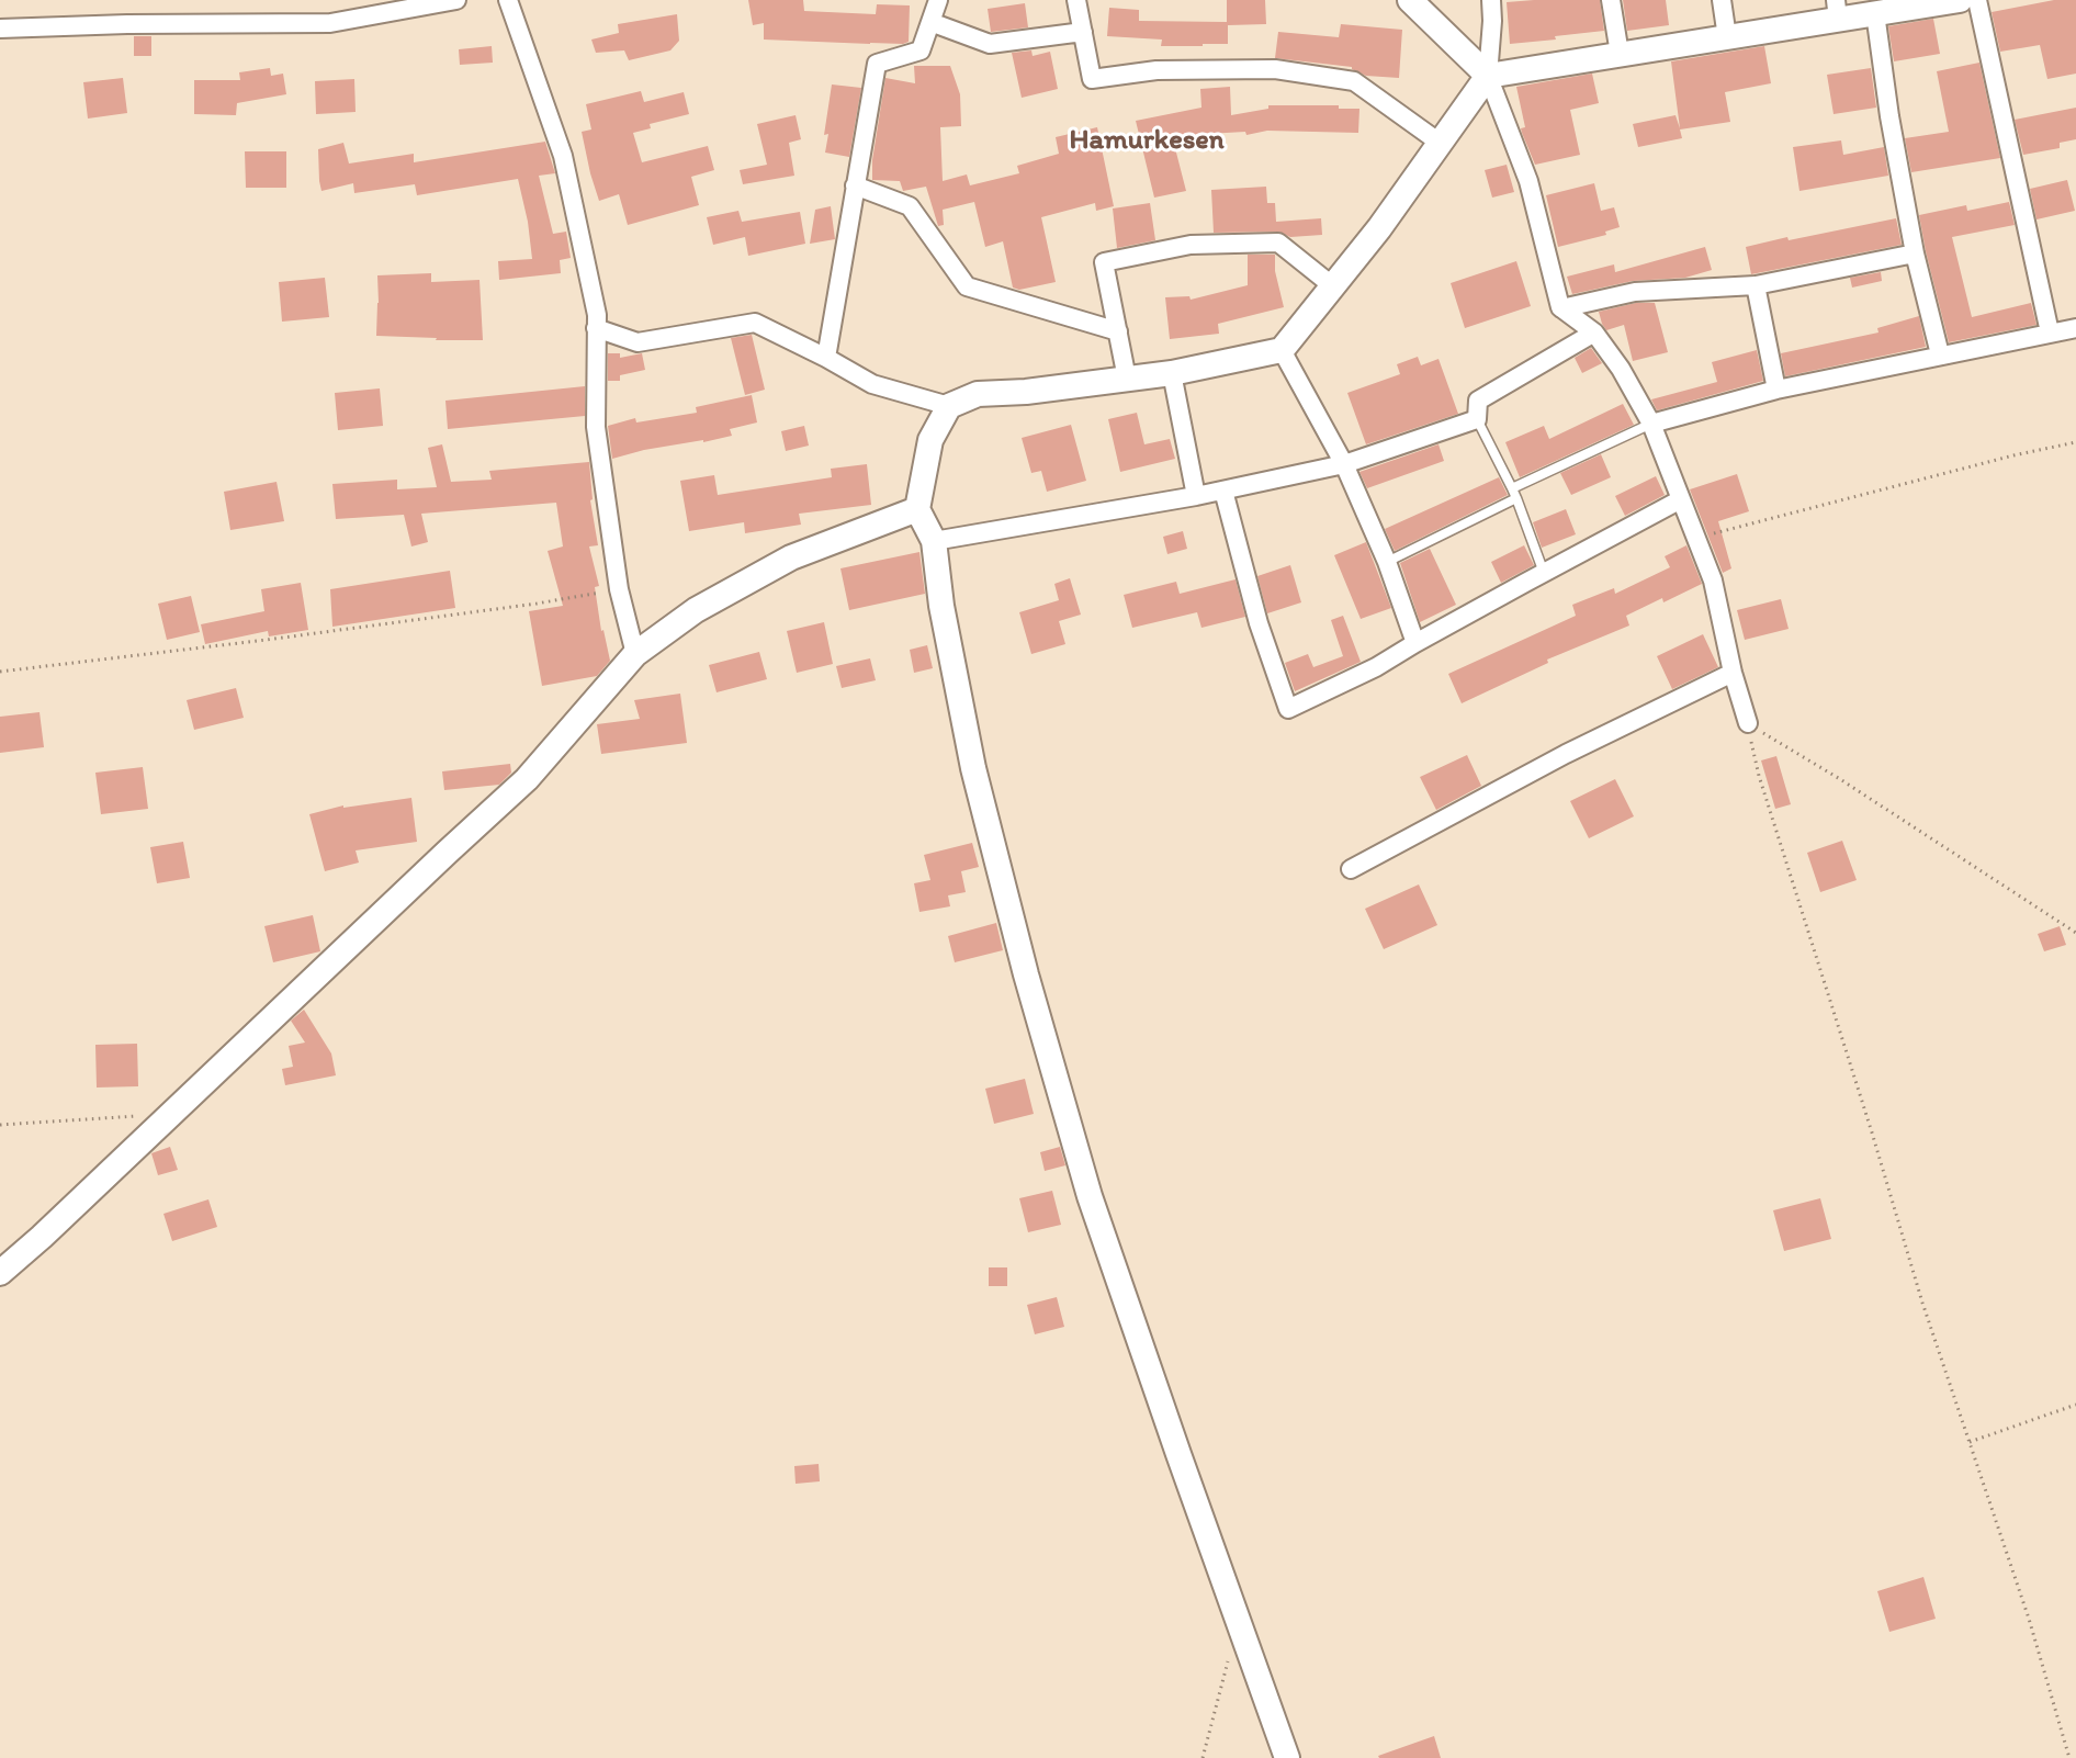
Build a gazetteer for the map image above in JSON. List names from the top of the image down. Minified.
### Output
{"districts":["Hamurkesen"]}
